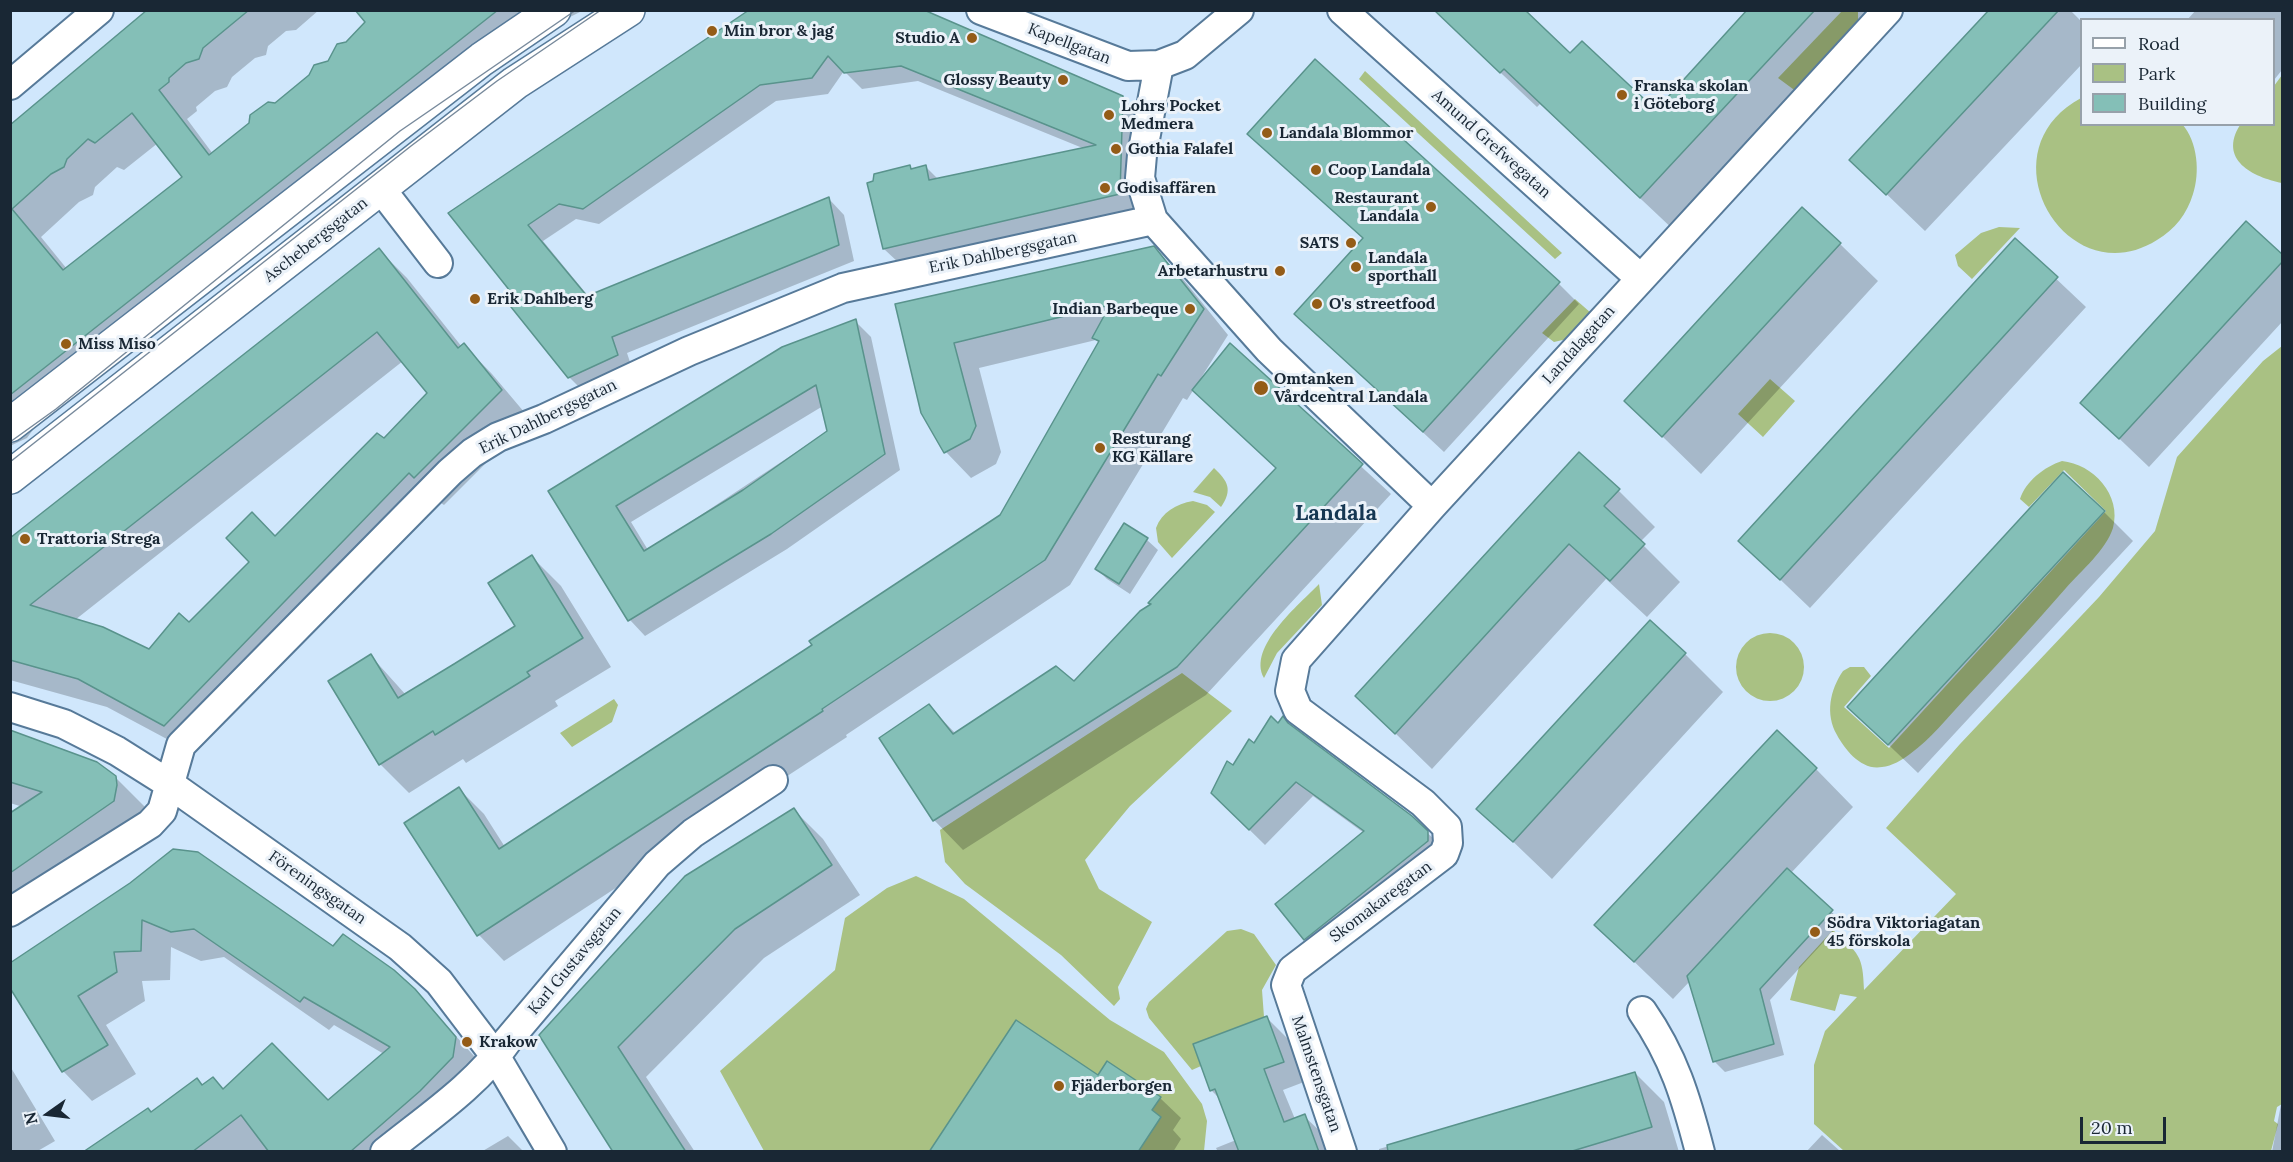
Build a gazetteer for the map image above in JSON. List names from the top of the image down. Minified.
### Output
{"streets":{"street":["Kapellgatan","Amund Grefwegatan","Aschebergsgatan","Erik Dahlbergsgatan","Landalagatan","Föreningsgatan","Skomakaregatan","Karl Gustavsgatan","Malmstensgatan"]},"crossings":[["Amund Grefwegatan","Landalagatan"],["Erik Dahlbergsgatan","Föreningsgatan"],["Landalagatan","Skomakaregatan"],["Föreningsgatan","Karl Gustavsgatan"],["Skomakaregatan","Malmstensgatan"]],"districts":["Landala"],"places":["Min bror & jag","Studio A","Glossy Beauty","Franska skolan i Göteborg","Lohrs Pocket Medmera","Landala Blommor","Gothia Falafel","Coop Landala","Godisaffären","Restaurant Landala","SATS","Landala sporthall","Arbetarhustru","Erik Dahlberg","O's streetfood","Indian Barbeque","Miss Miso","Omtanken Vårdcentral Landala","Resturang KG Källare","Trattoria Strega","Södra Viktoriagatan 45 förskola","Krakow","Fjäderborgen"],"legend":["Road","Park","Building"],"scale_bar":"20 m","north":"left"}
